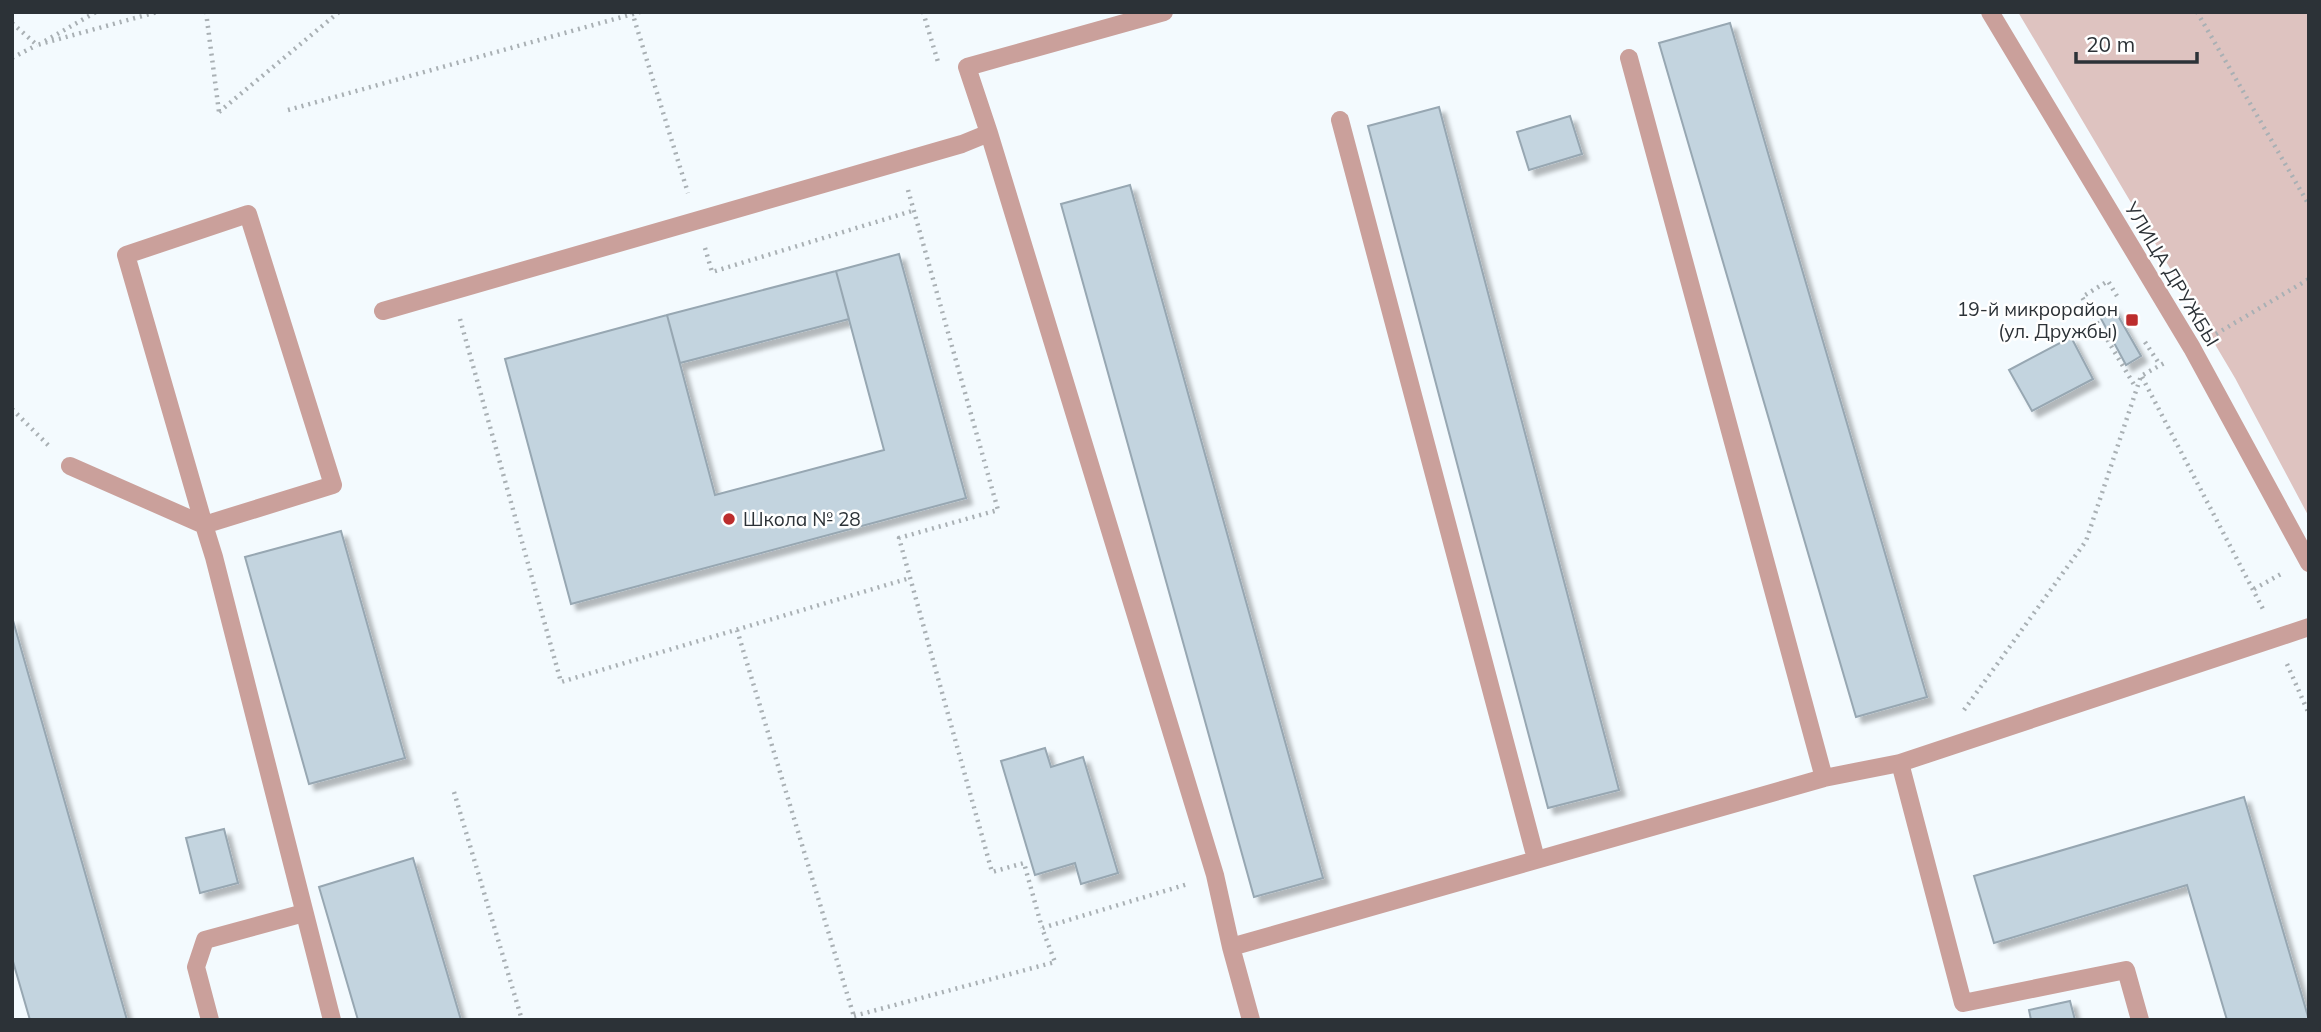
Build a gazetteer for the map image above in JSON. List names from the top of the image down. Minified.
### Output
{"streets":{"street":["УЛИЦА ДРУЖБЫ"]},"places":{"transit":["19-й микрорайон (ул. Дружбы)"],"other":["Школа № 28"]},"scale_bar":"20 m"}
